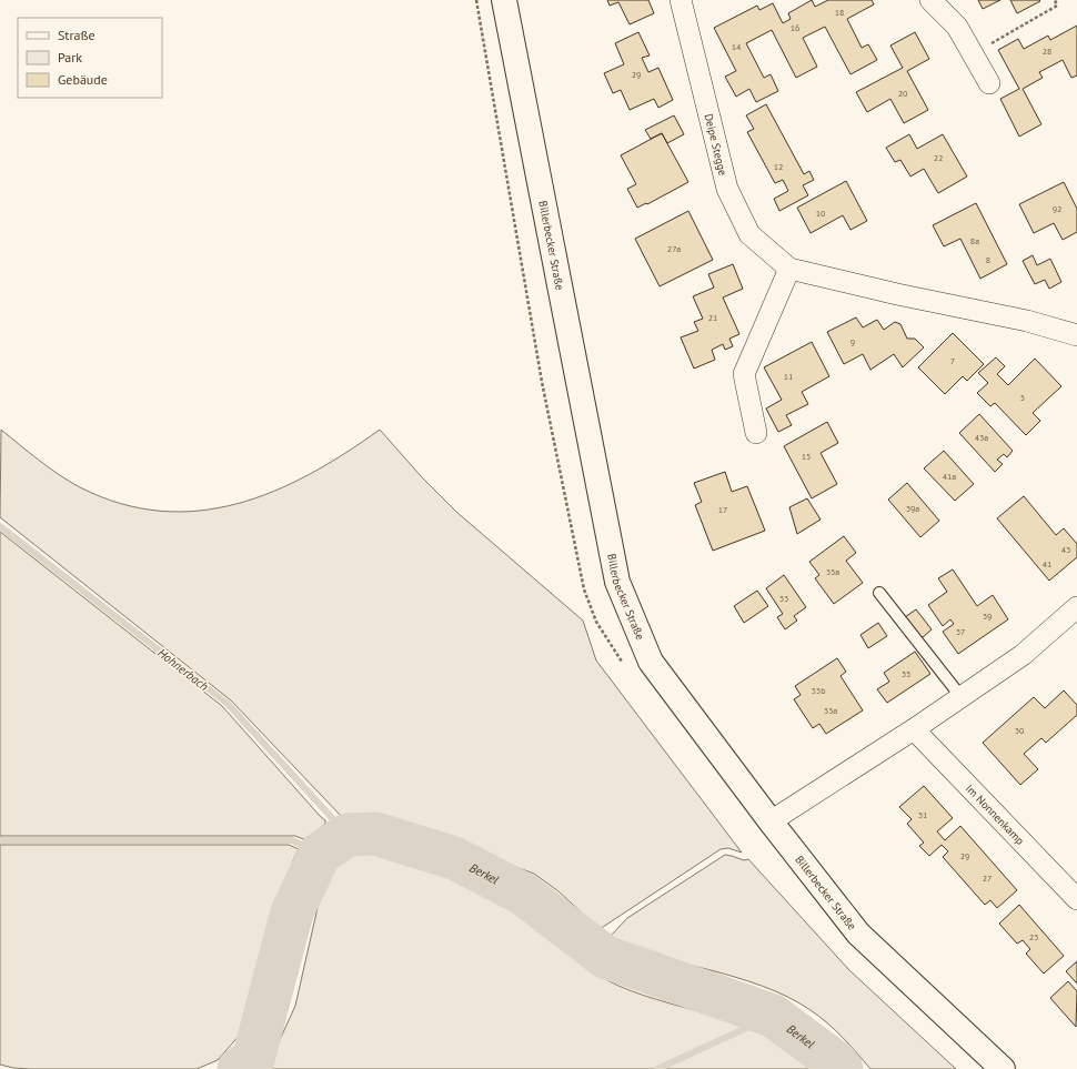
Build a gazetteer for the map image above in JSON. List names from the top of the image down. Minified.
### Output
{"streets":{"main road":["Billerbecker Straße"],"street":["Deipe Stegge","Im Nonnenkamp"]},"water":["Hohnerbach","Berkel"],"house_numbers":["18","16","14","28","29","20","22","12","92","10","8a","27a","8","21","9","7","11","5","43a","15","41a","39a","17","43","41","35a","33","39","37","35","33b","33a","30","31","29","27","23"],"legend":["Straße","Park","Gebäude"]}
